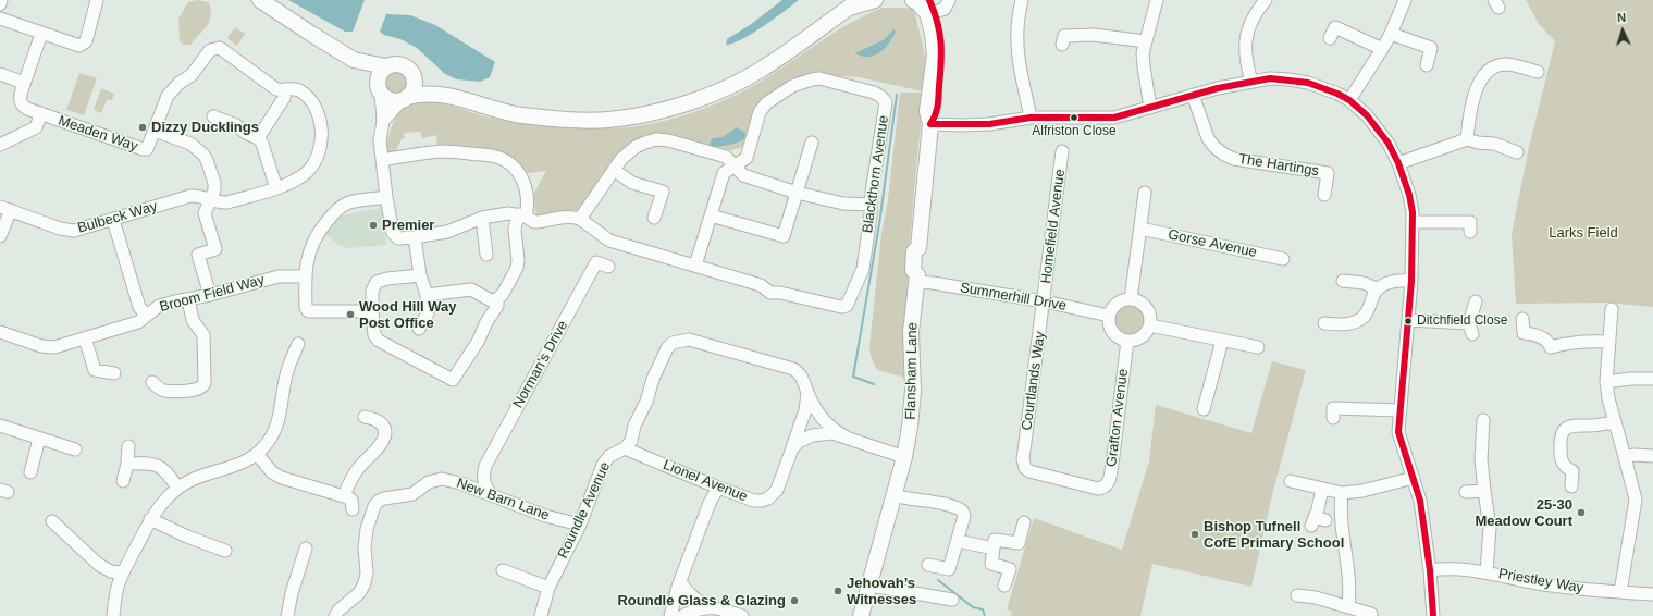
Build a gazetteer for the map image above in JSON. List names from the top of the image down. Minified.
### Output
{"streets":{"main road":["Flansham Lane"],"street":["Meaden Way","The Hartings","Blackthorn Avenue","Bulbeck Way","Homefield Avenue","Gorse Avenue","Broom Field Way","Summerhill Drive","Norman's Drive","Courtlands Way","Grafton Avenue","Lionel Avenue","New Barn Lane","Roundle Avenue","Priestley Way"]},"crossings":[["Meaden Way","Bulbeck Way"],["Homefield Avenue","Summerhill Drive"],["Homefield Avenue","Courtlands Way"],["Summerhill Drive","Flansham Lane"],["Summerhill Drive","Courtlands Way"],["Summerhill Drive","Grafton Avenue"],["Norman's Drive","New Barn Lane"],["Courtlands Way","Grafton Avenue"],["Lionel Avenue","Roundle Avenue"],["New Barn Lane","Roundle Avenue"]],"parks":["Larks Field"],"places":["Alfriston Close","Dizzy Ducklings","Premier","Wood Hill Way Post Office","Ditchfield Close","25-30 Meadow Court","Bishop Tufnell CofE Primary School","Jehovah’s Witnesses","Roundle Glass & Glazing"],"north":"top"}
